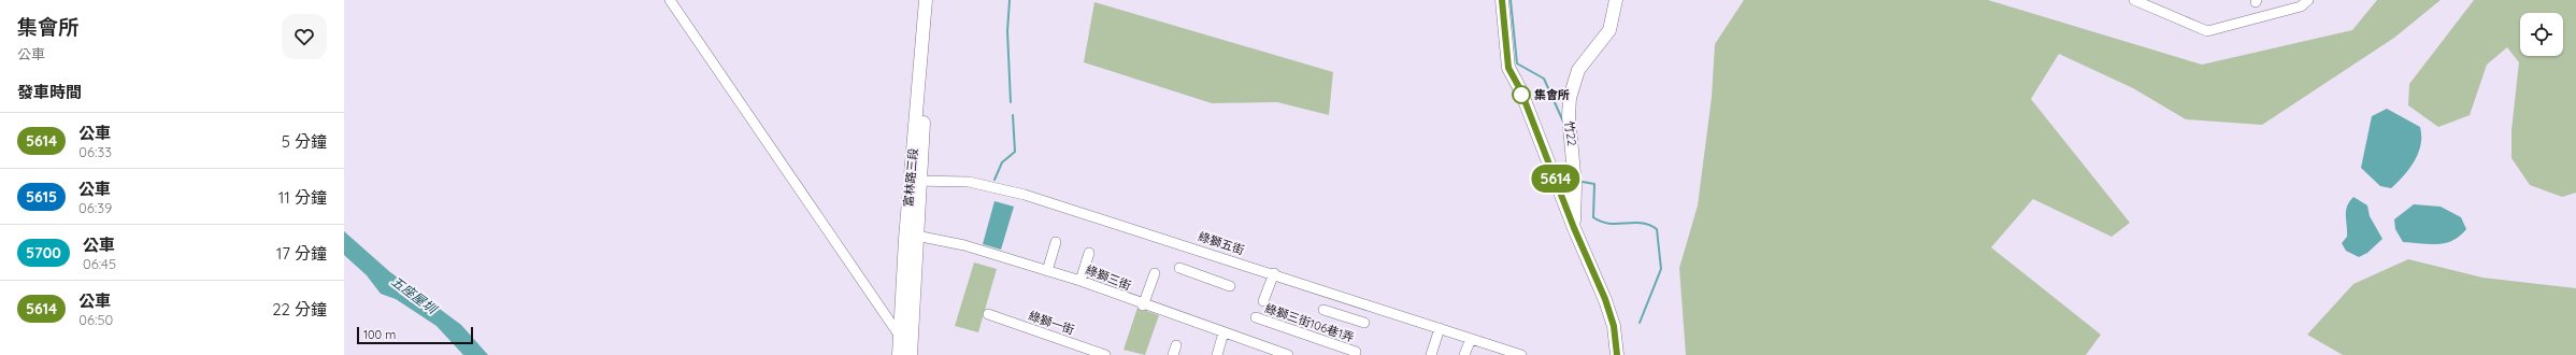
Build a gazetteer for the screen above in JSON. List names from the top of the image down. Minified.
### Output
{"streets":{"main road":["竹22","富林路三段"],"street":["綠獅五街","綠獅三街","綠獅一街","綠獅三街106巷1弄"]},"crossings":[["富林路三段","綠獅五街"],["富林路三段","綠獅三街"]],"water":["五座屋圳"],"places":["集會所"],"lines":["bus line 5614"],"scale_bar":"100 m","page":{"heading":[["集會所","公車"],"發車時間"],"on_map":"5614","list":[{"mark":"5614","name":"公車","note":"06:33","value":"5 分鐘"},{"mark":"5615","name":"公車","note":"06:39","value":"11 分鐘"},{"mark":"5700","name":"公車","note":"06:45","value":"17 分鐘"},{"mark":"5614","name":"公車","note":"06:50","value":"22 分鐘"}],"scale":"100 m"}}
